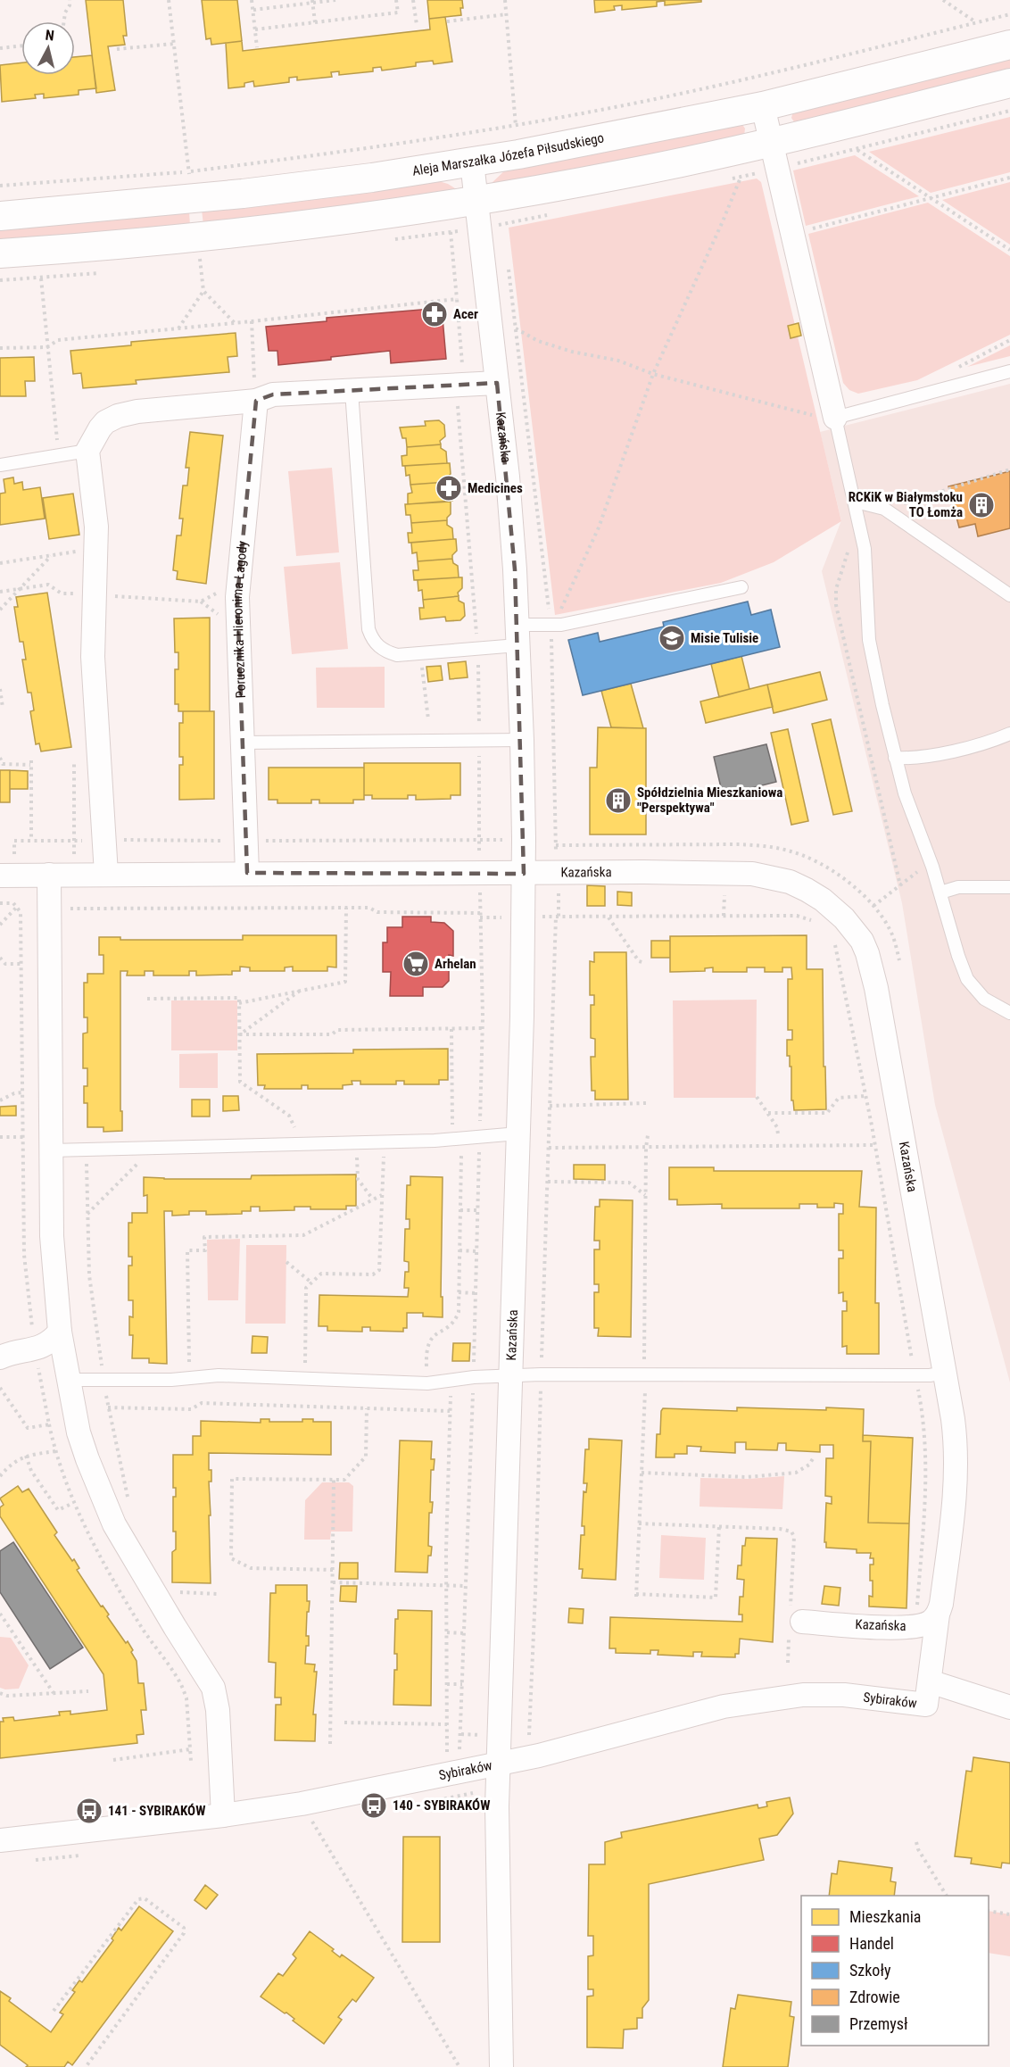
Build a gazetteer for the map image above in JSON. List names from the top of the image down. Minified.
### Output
{"streets":{"street":["Aleja Marszałka Józefa Piłsudskiego","Kazańska","Porucznika Hieronima Łagody","Sybiraków"]},"crossings":[["Aleja Marszałka Józefa Piłsudskiego","Kazańska"],["Kazańska","Sybiraków"]],"places":{"pharmacy":["Acer","Medicines"],"building":["RCKiK w Białymstoku TO Łomża","Spółdzielnia Mieszkaniowa \"Perspektywa\""],"school or university":["Misie Tulisie"],"supermarket":["Arhelan"],"bus stop":["140 - SYBIRAKÓW","141 - SYBIRAKÓW"]},"legend":["Mieszkania","Handel","Szkoły","Zdrowie","Przemysł"],"north":"top"}
